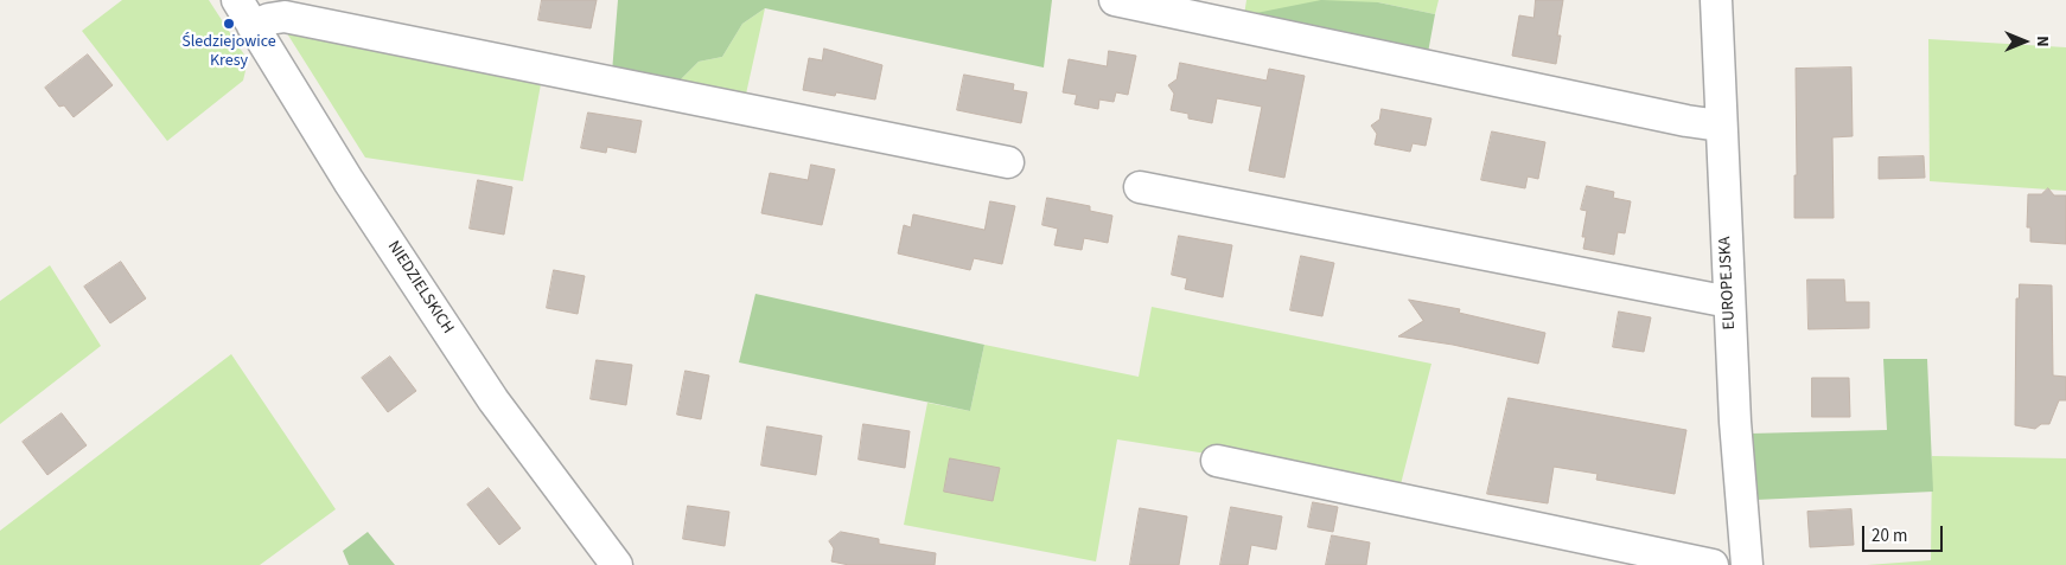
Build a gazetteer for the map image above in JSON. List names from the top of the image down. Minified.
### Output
{"streets":{"street":["EUROPEJSKA","NIEDZIELSKICH"]},"places":["Śledziejowice Kresy"],"scale_bar":"20 m","north":"right"}
